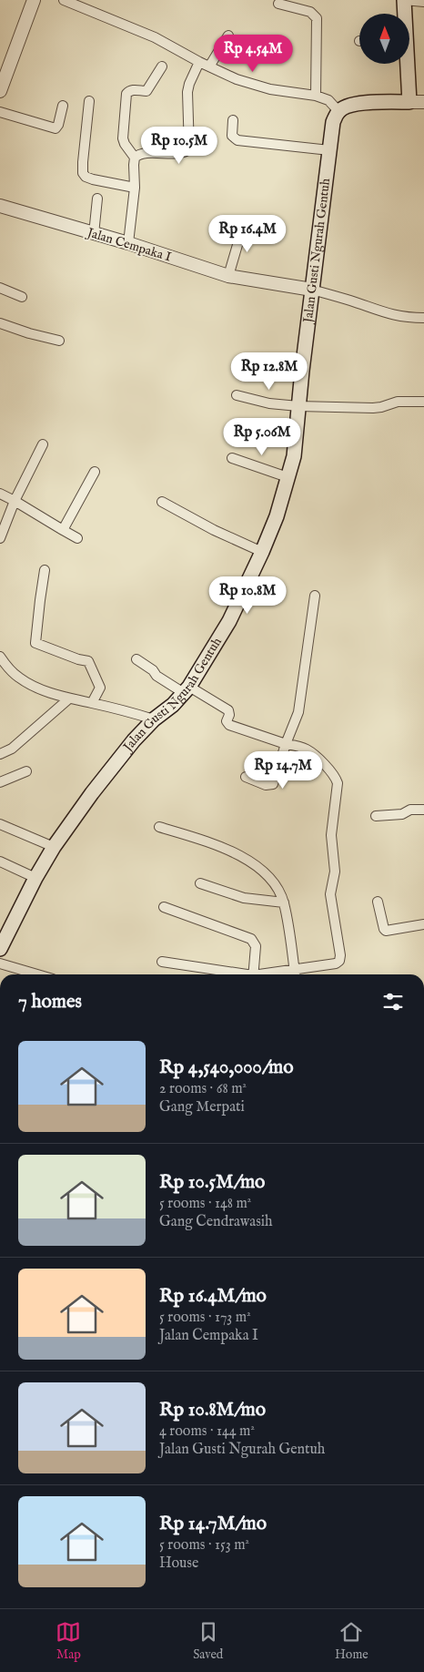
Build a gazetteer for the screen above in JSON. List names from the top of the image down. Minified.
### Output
{"streets":{"main road":["Jalan Gusti Ngurah Gentuh"],"street":["Jalan Cempaka I"]},"crossings":[["Jalan Cempaka I","Jalan Gusti Ngurah Gentuh"]],"north":"top","page":{"price":["Rp 4.54M","Rp 10.5M","Rp 16.4M","Rp 12.8M","Rp 5.06M","Rp 10.8M","Rp 14.7M"],"heading":"7 homes","list":[{"name":"Rp 4,540,000/mo","note":"2 rooms · 68 m² · Gang Merpati"},{"name":"Rp 10.5M/mo","note":"5 rooms · 148 m² · Gang Cendrawasih"},{"name":"Rp 16.4M/mo","note":"5 rooms · 173 m² · Jalan Cempaka I"},{"name":"Rp 10.8M/mo","note":"4 rooms · 144 m² · Jalan Gusti Ngurah Gentuh"},{"name":"Rp 14.7M/mo","note":"5 rooms · 153 m² · House"}],"tabs":["Map","Saved","Home"]}}
